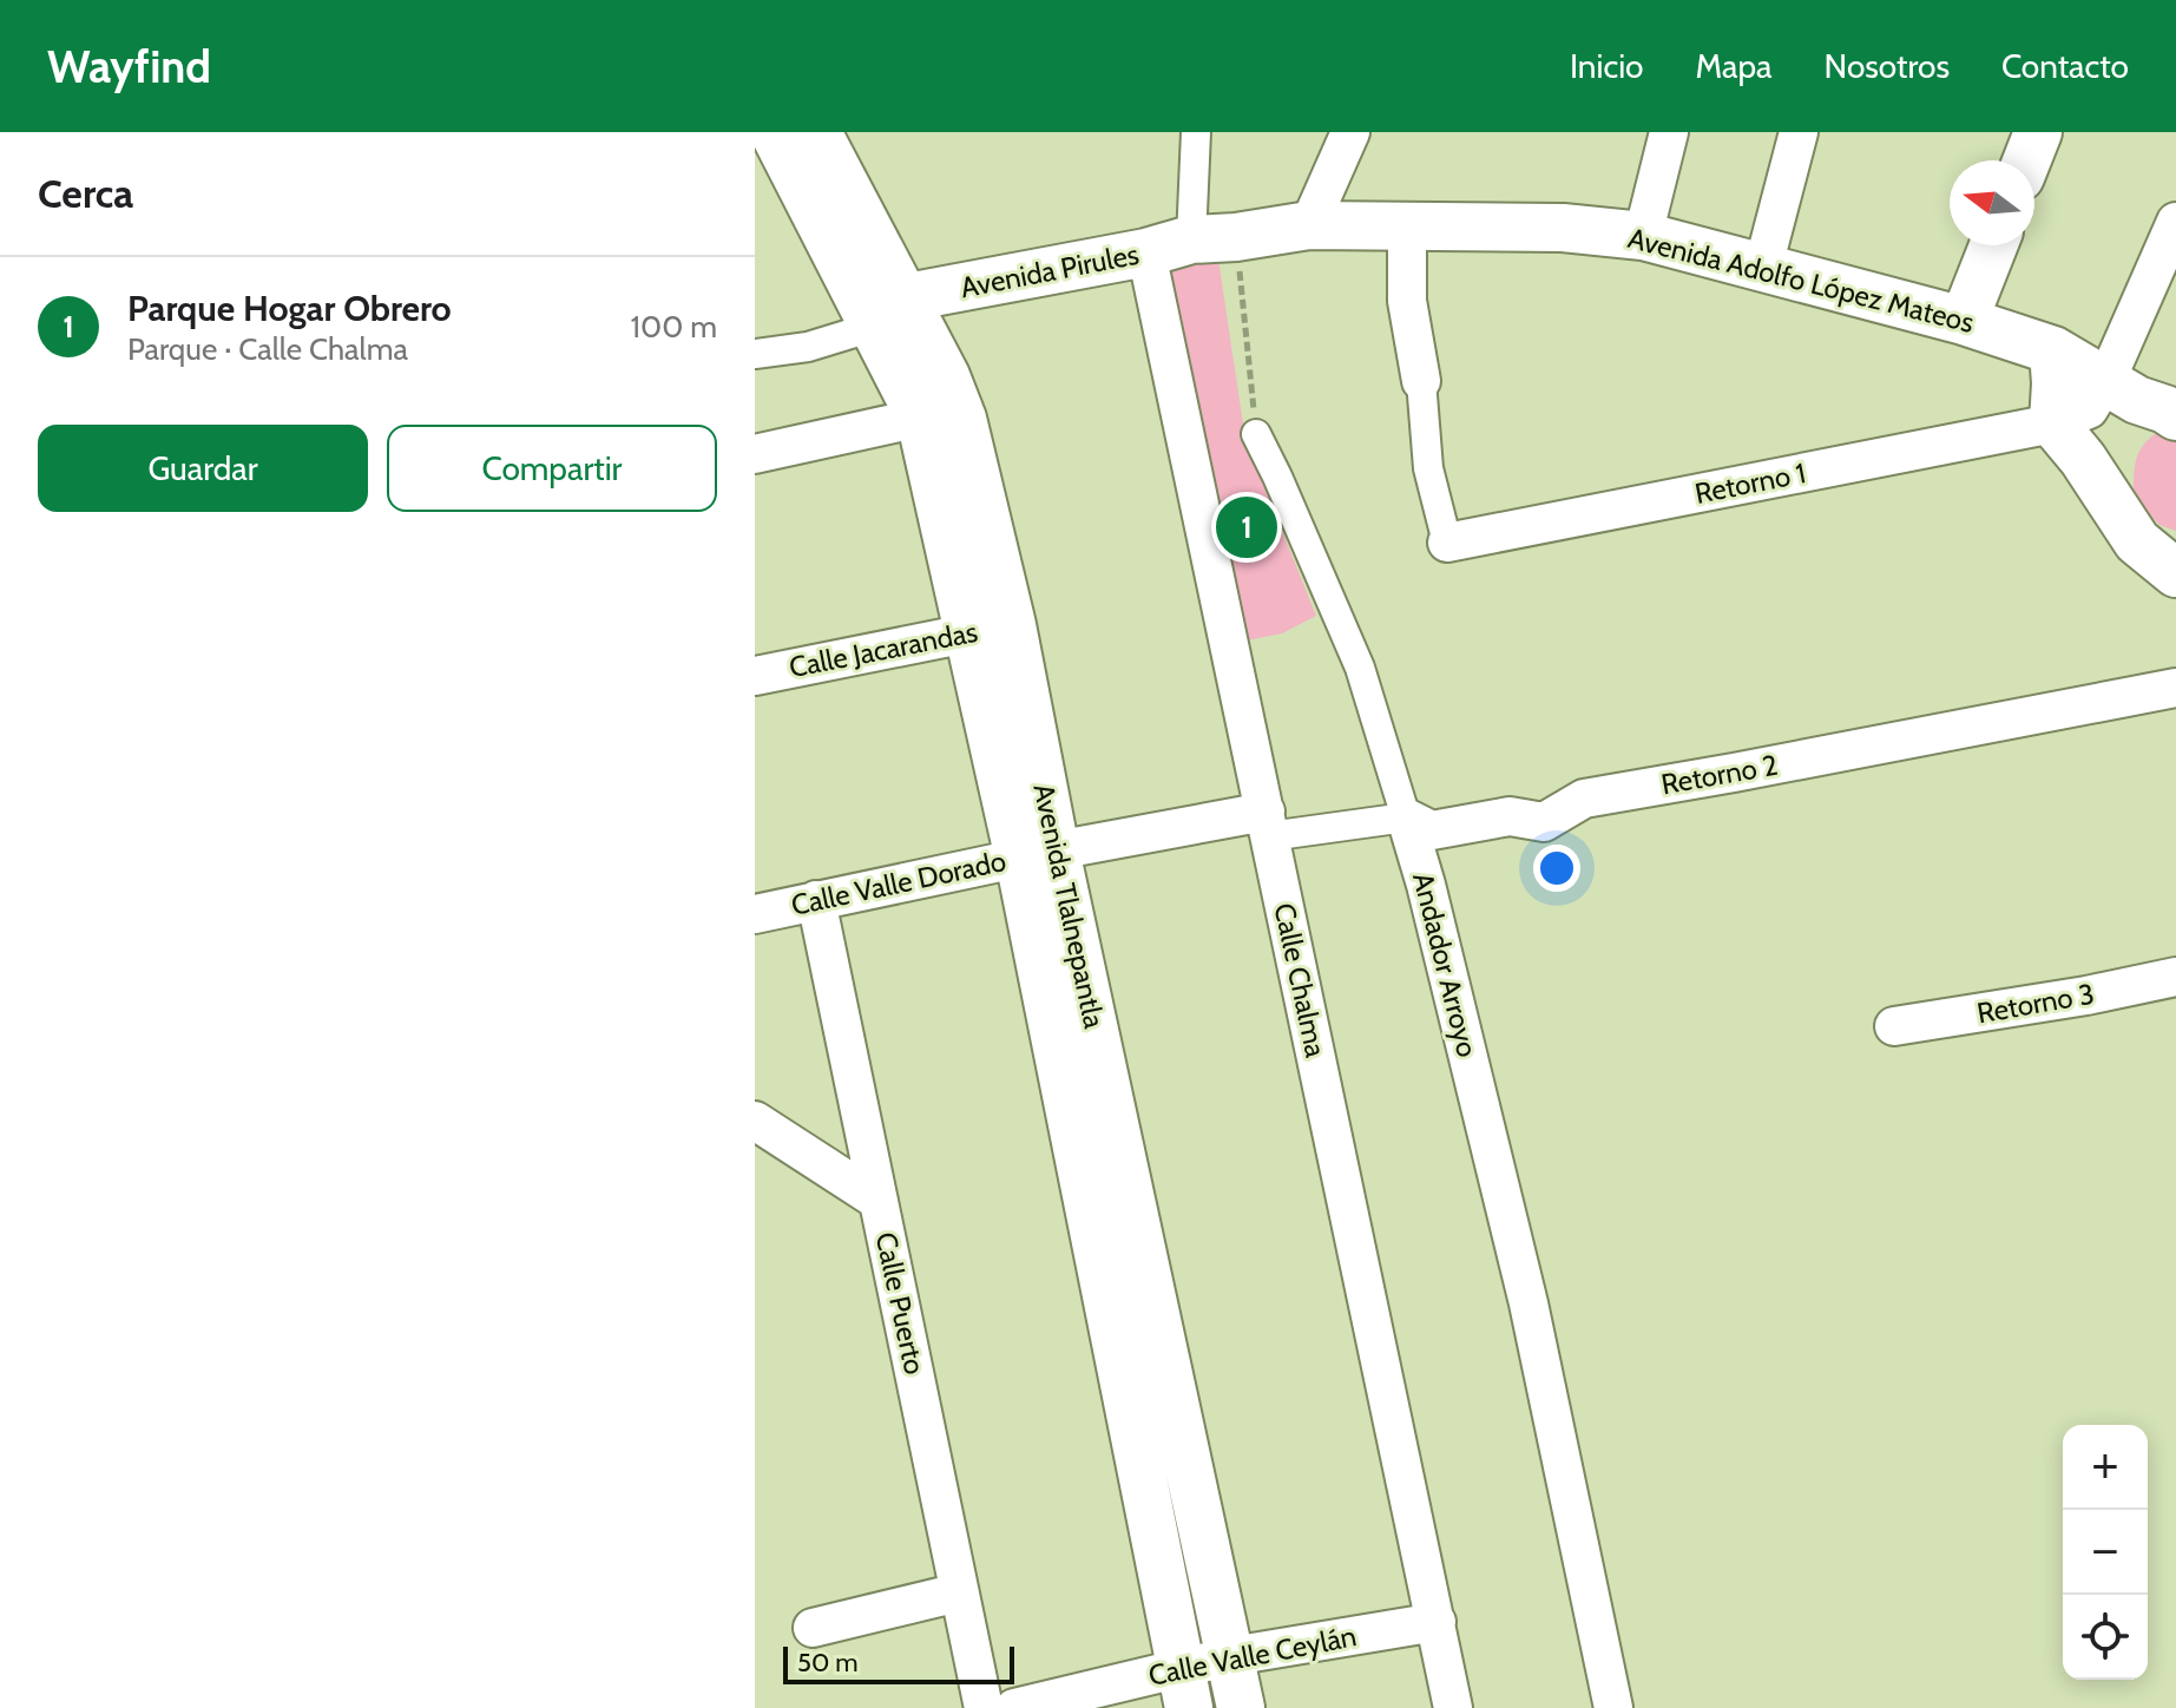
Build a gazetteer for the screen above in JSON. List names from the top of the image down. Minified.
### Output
{"streets":{"street":["Avenida Pirules","Avenida Adolfo López Mateos","Retorno 1","Calle Jacarandas","Retorno 2","Calle Valle Dorado","Avenida Tlalnepantla","Andador Arroyo","Calle Chalma","Retorno 3","Calle Puerto","Calle Valle Ceylán"]},"crossings":[["Avenida Pirules","Avenida Adolfo López Mateos"],["Avenida Pirules","Avenida Tlalnepantla"],["Avenida Pirules","Calle Chalma"],["Avenida Adolfo López Mateos","Retorno 1"],["Calle Jacarandas","Avenida Tlalnepantla"],["Retorno 2","Calle Valle Dorado"],["Retorno 2","Andador Arroyo"],["Retorno 2","Calle Chalma"],["Calle Valle Dorado","Avenida Tlalnepantla"],["Calle Valle Dorado","Calle Chalma"],["Calle Valle Dorado","Calle Puerto"],["Avenida Tlalnepantla","Calle Valle Ceylán"],["Calle Chalma","Calle Valle Ceylán"]],"scale_bar":"50 m","north":"left","page":{"header":"Wayfind","nav":["Inicio","Mapa","Nosotros","Contacto"],"heading":"Cerca","list":[{"mark":"1","name":"Parque Hogar Obrero","note":"Parque · Calle Chalma","value":"100 m"}],"buttons":["Guardar","Compartir"],"pins":"1","map_buttons":["+","−"],"scale":"50 m"}}
